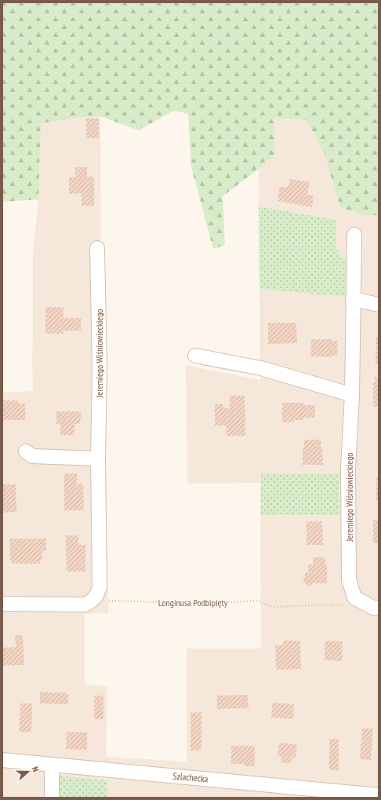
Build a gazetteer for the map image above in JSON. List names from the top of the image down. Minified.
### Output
{"streets":{"street":["Jeremiego Wiśniowieckiego","Szlachecka"],"path":["Longinusa Podbipięty"]},"crossings":[["Jeremiego Wiśniowieckiego","Longinusa Podbipięty"]],"north":"right"}
